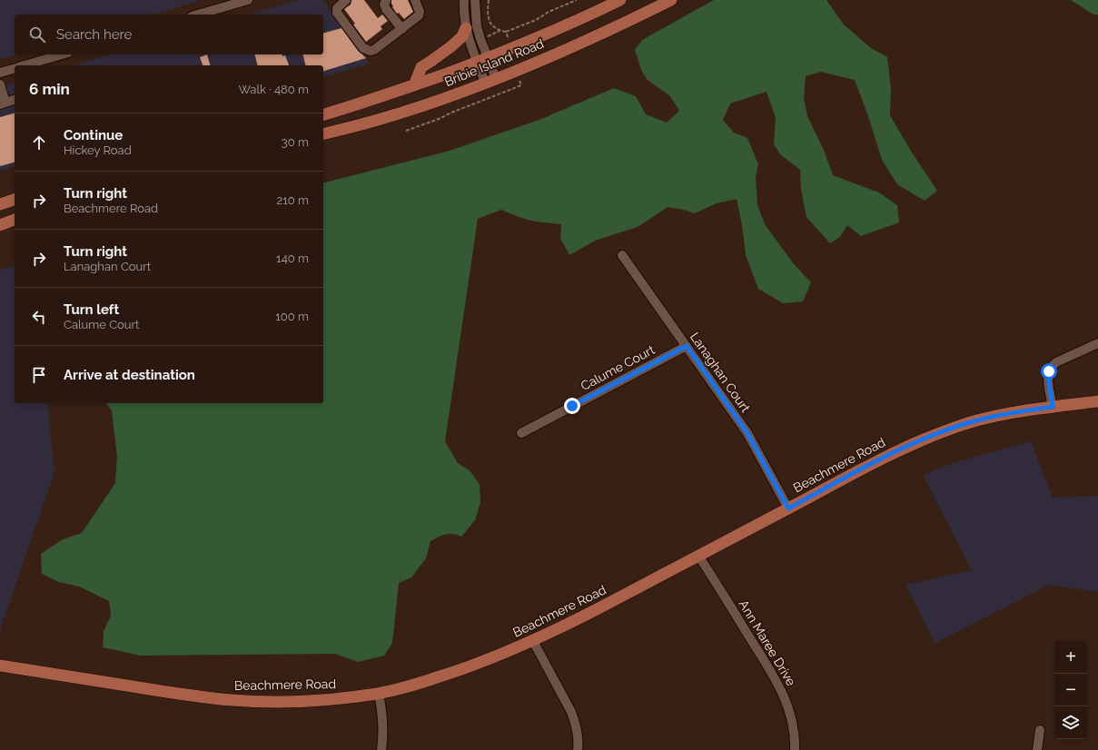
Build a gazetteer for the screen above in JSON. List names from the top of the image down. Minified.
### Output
{"streets":{"main road":["Bribie Island Road","Beachmere Road"],"street":["Calume Court","Lanaghan Court","Ann Maree Drive"]},"crossings":[["Calume Court","Lanaghan Court"],["Lanaghan Court","Beachmere Road"],["Beachmere Road","Ann Maree Drive"]],"page":{"search":"Search here","heading":["6 min","Walk · 480 m"],"list":[["Continue","Hickey Road","30 m"],["Turn right","Beachmere Road","210 m"],["Turn right","Lanaghan Court","140 m"],["Turn left","Calume Court","100 m"],"Arrive at destination"],"map_buttons":["+","−"]}}
